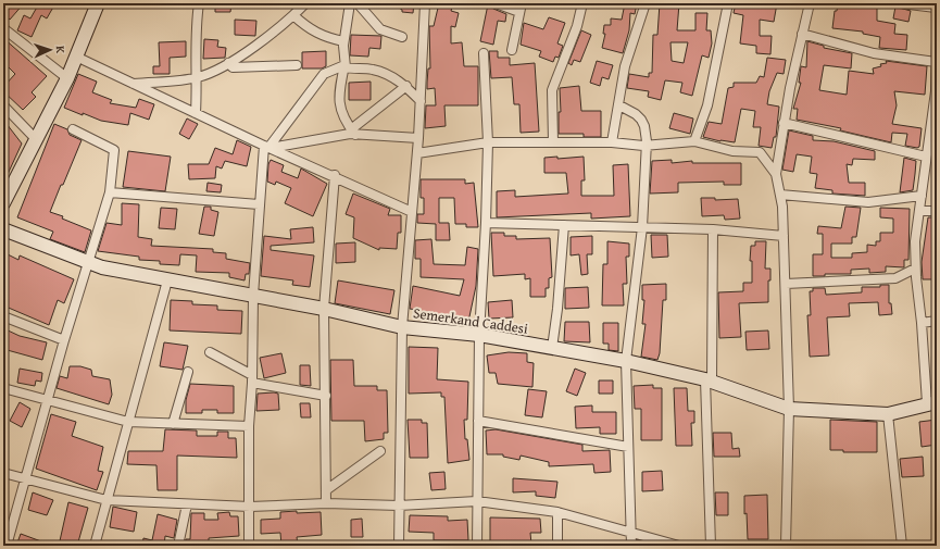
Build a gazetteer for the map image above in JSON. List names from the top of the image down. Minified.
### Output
{"streets":{"street":["Semerkand Caddesi"]},"north":"right"}
